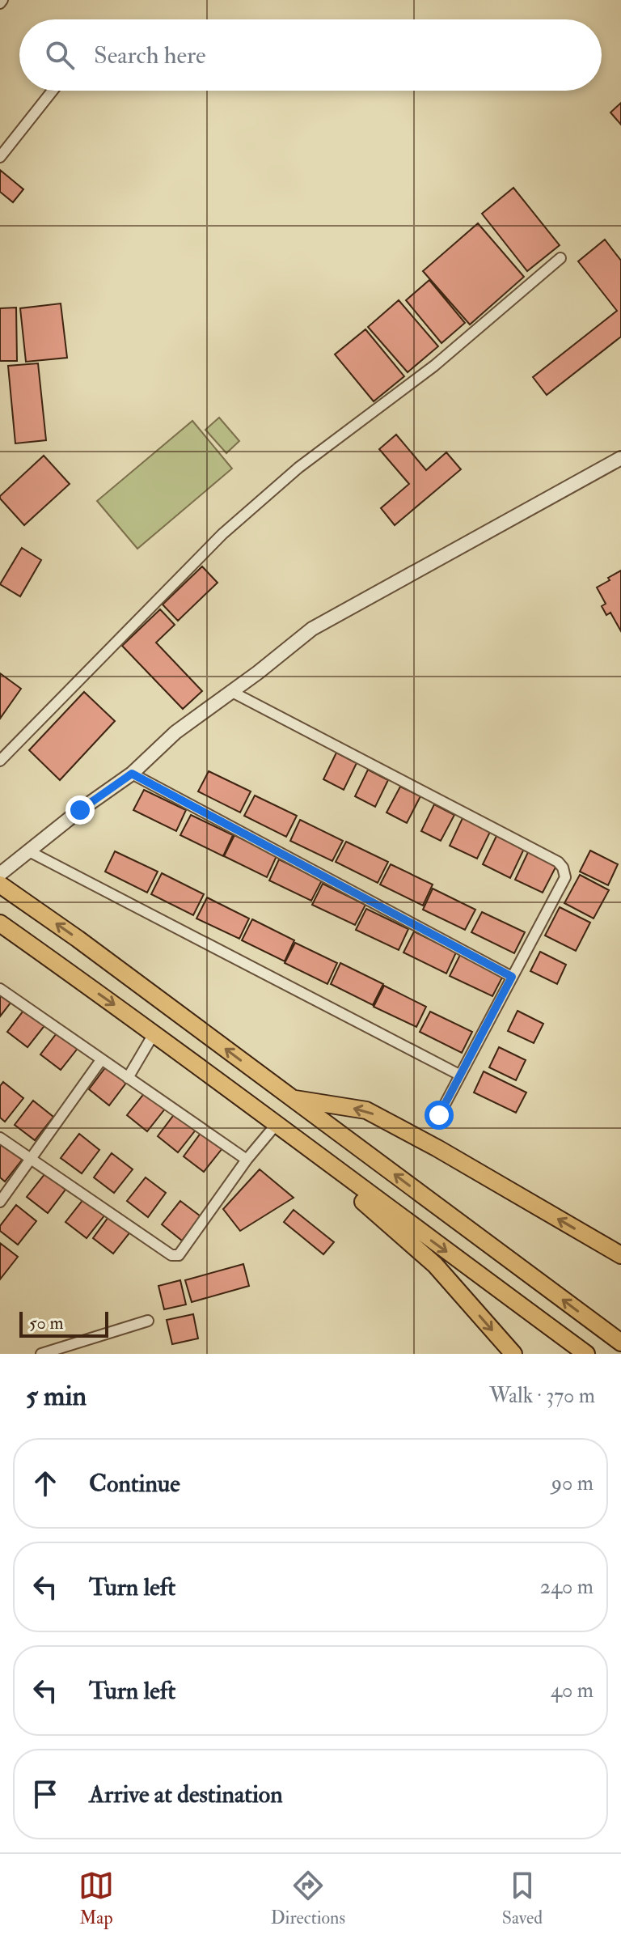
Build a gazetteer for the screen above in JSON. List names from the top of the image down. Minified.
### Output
{"scale_bar":"50 m","page":{"search":"Search here","scale":"50 m","heading":["5 min","Walk · 370 m"],"list":[["Continue","90 m"],["Turn left","240 m"],["Turn left","40 m"],"Arrive at destination"],"nav":["Map","Directions","Saved"]}}
